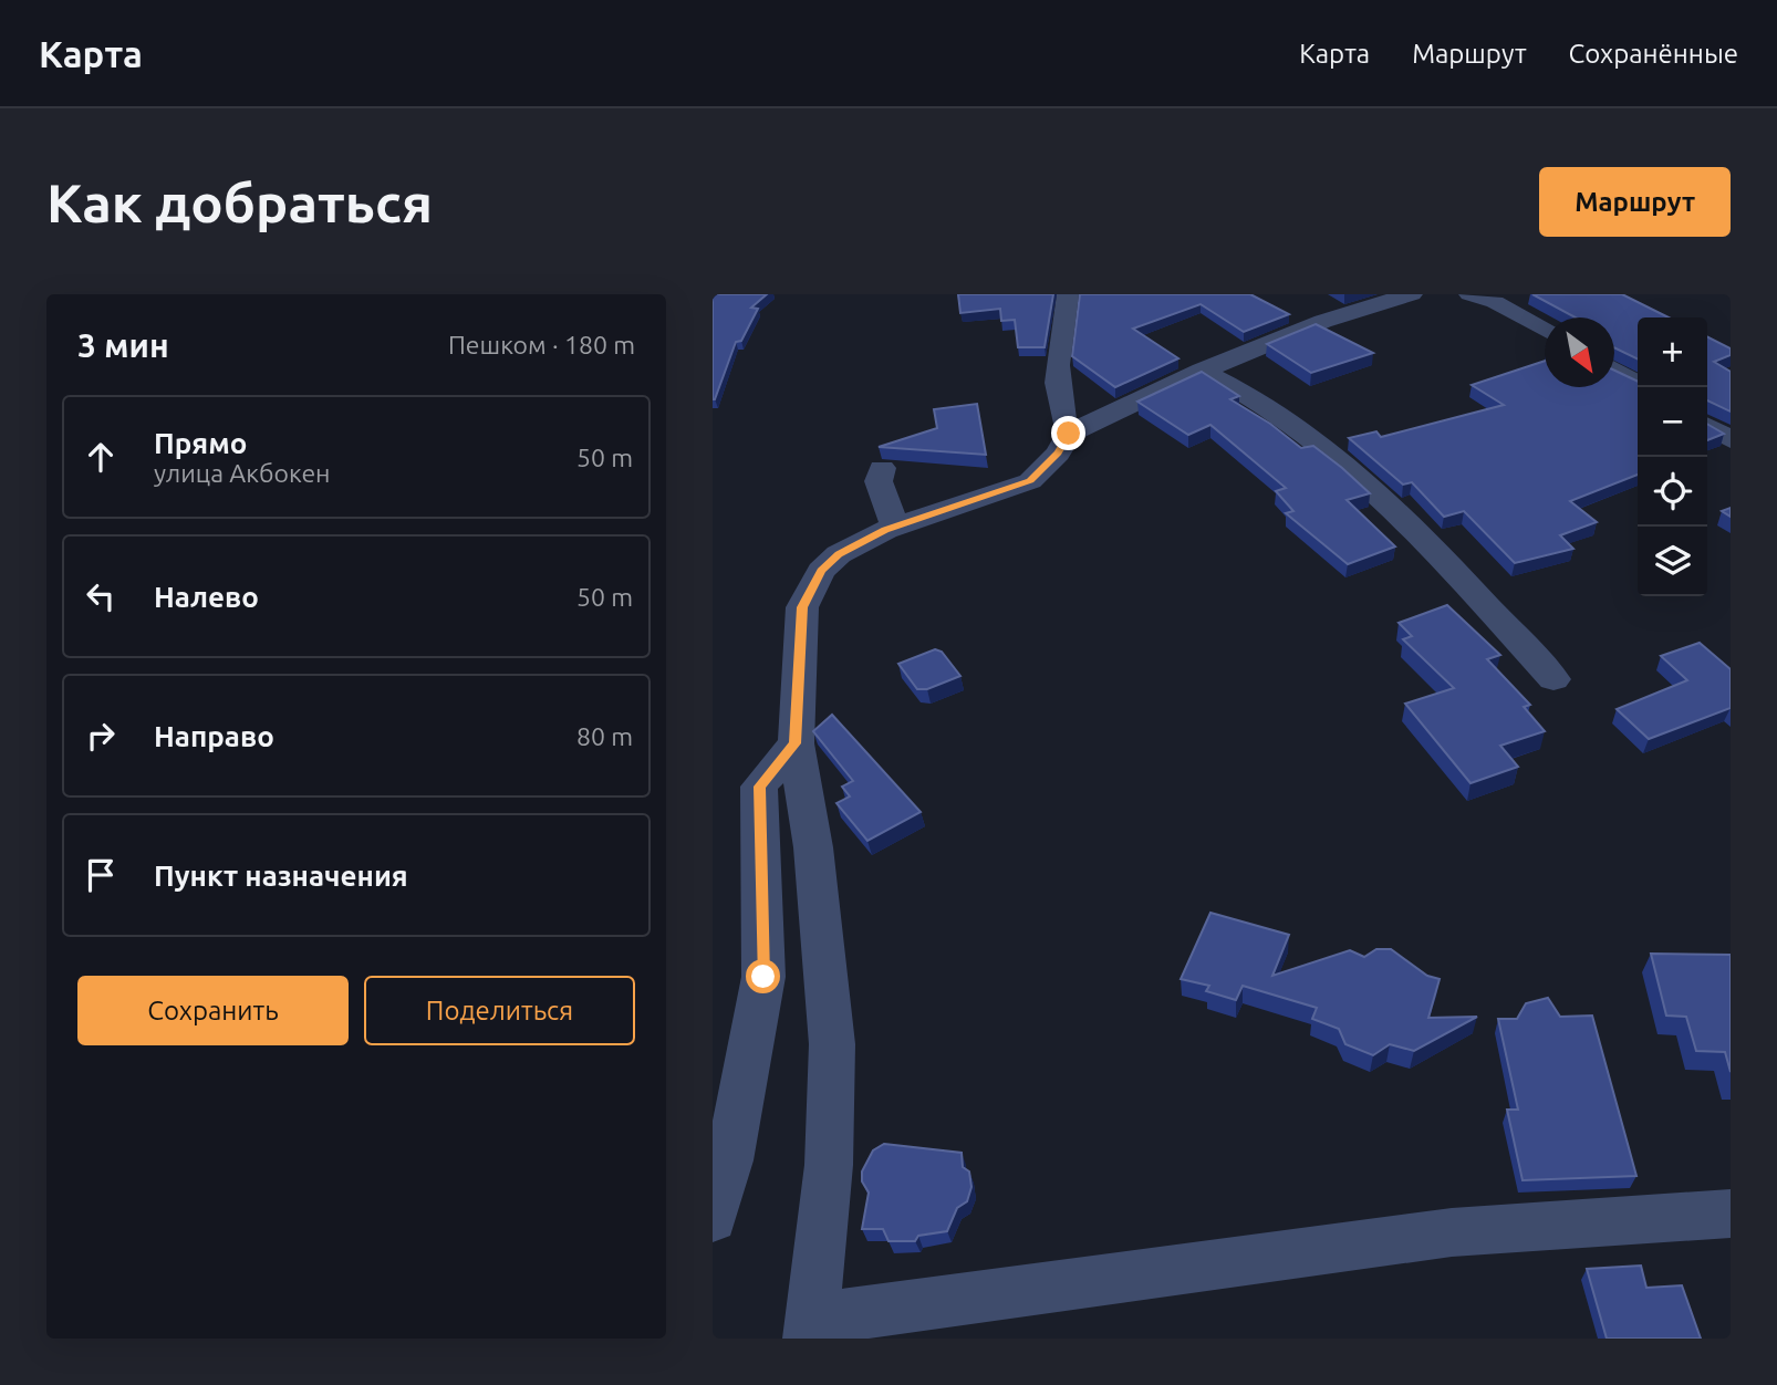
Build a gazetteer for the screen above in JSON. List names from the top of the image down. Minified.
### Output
{"north":"bottom right","page":{"header":"Карта","nav":["Карта","Маршрут","Сохранённые"],"buttons":["Маршрут",["Сохранить","Поделиться"]],"title":"Как добраться","heading":["3 мин","Пешком · 180 m"],"map_buttons":["+","−"],"list":[["Прямо","улица Акбокен","50 m"],["Налево","50 m"],["Направо","80 m"],"Пункт назначения"]}}
